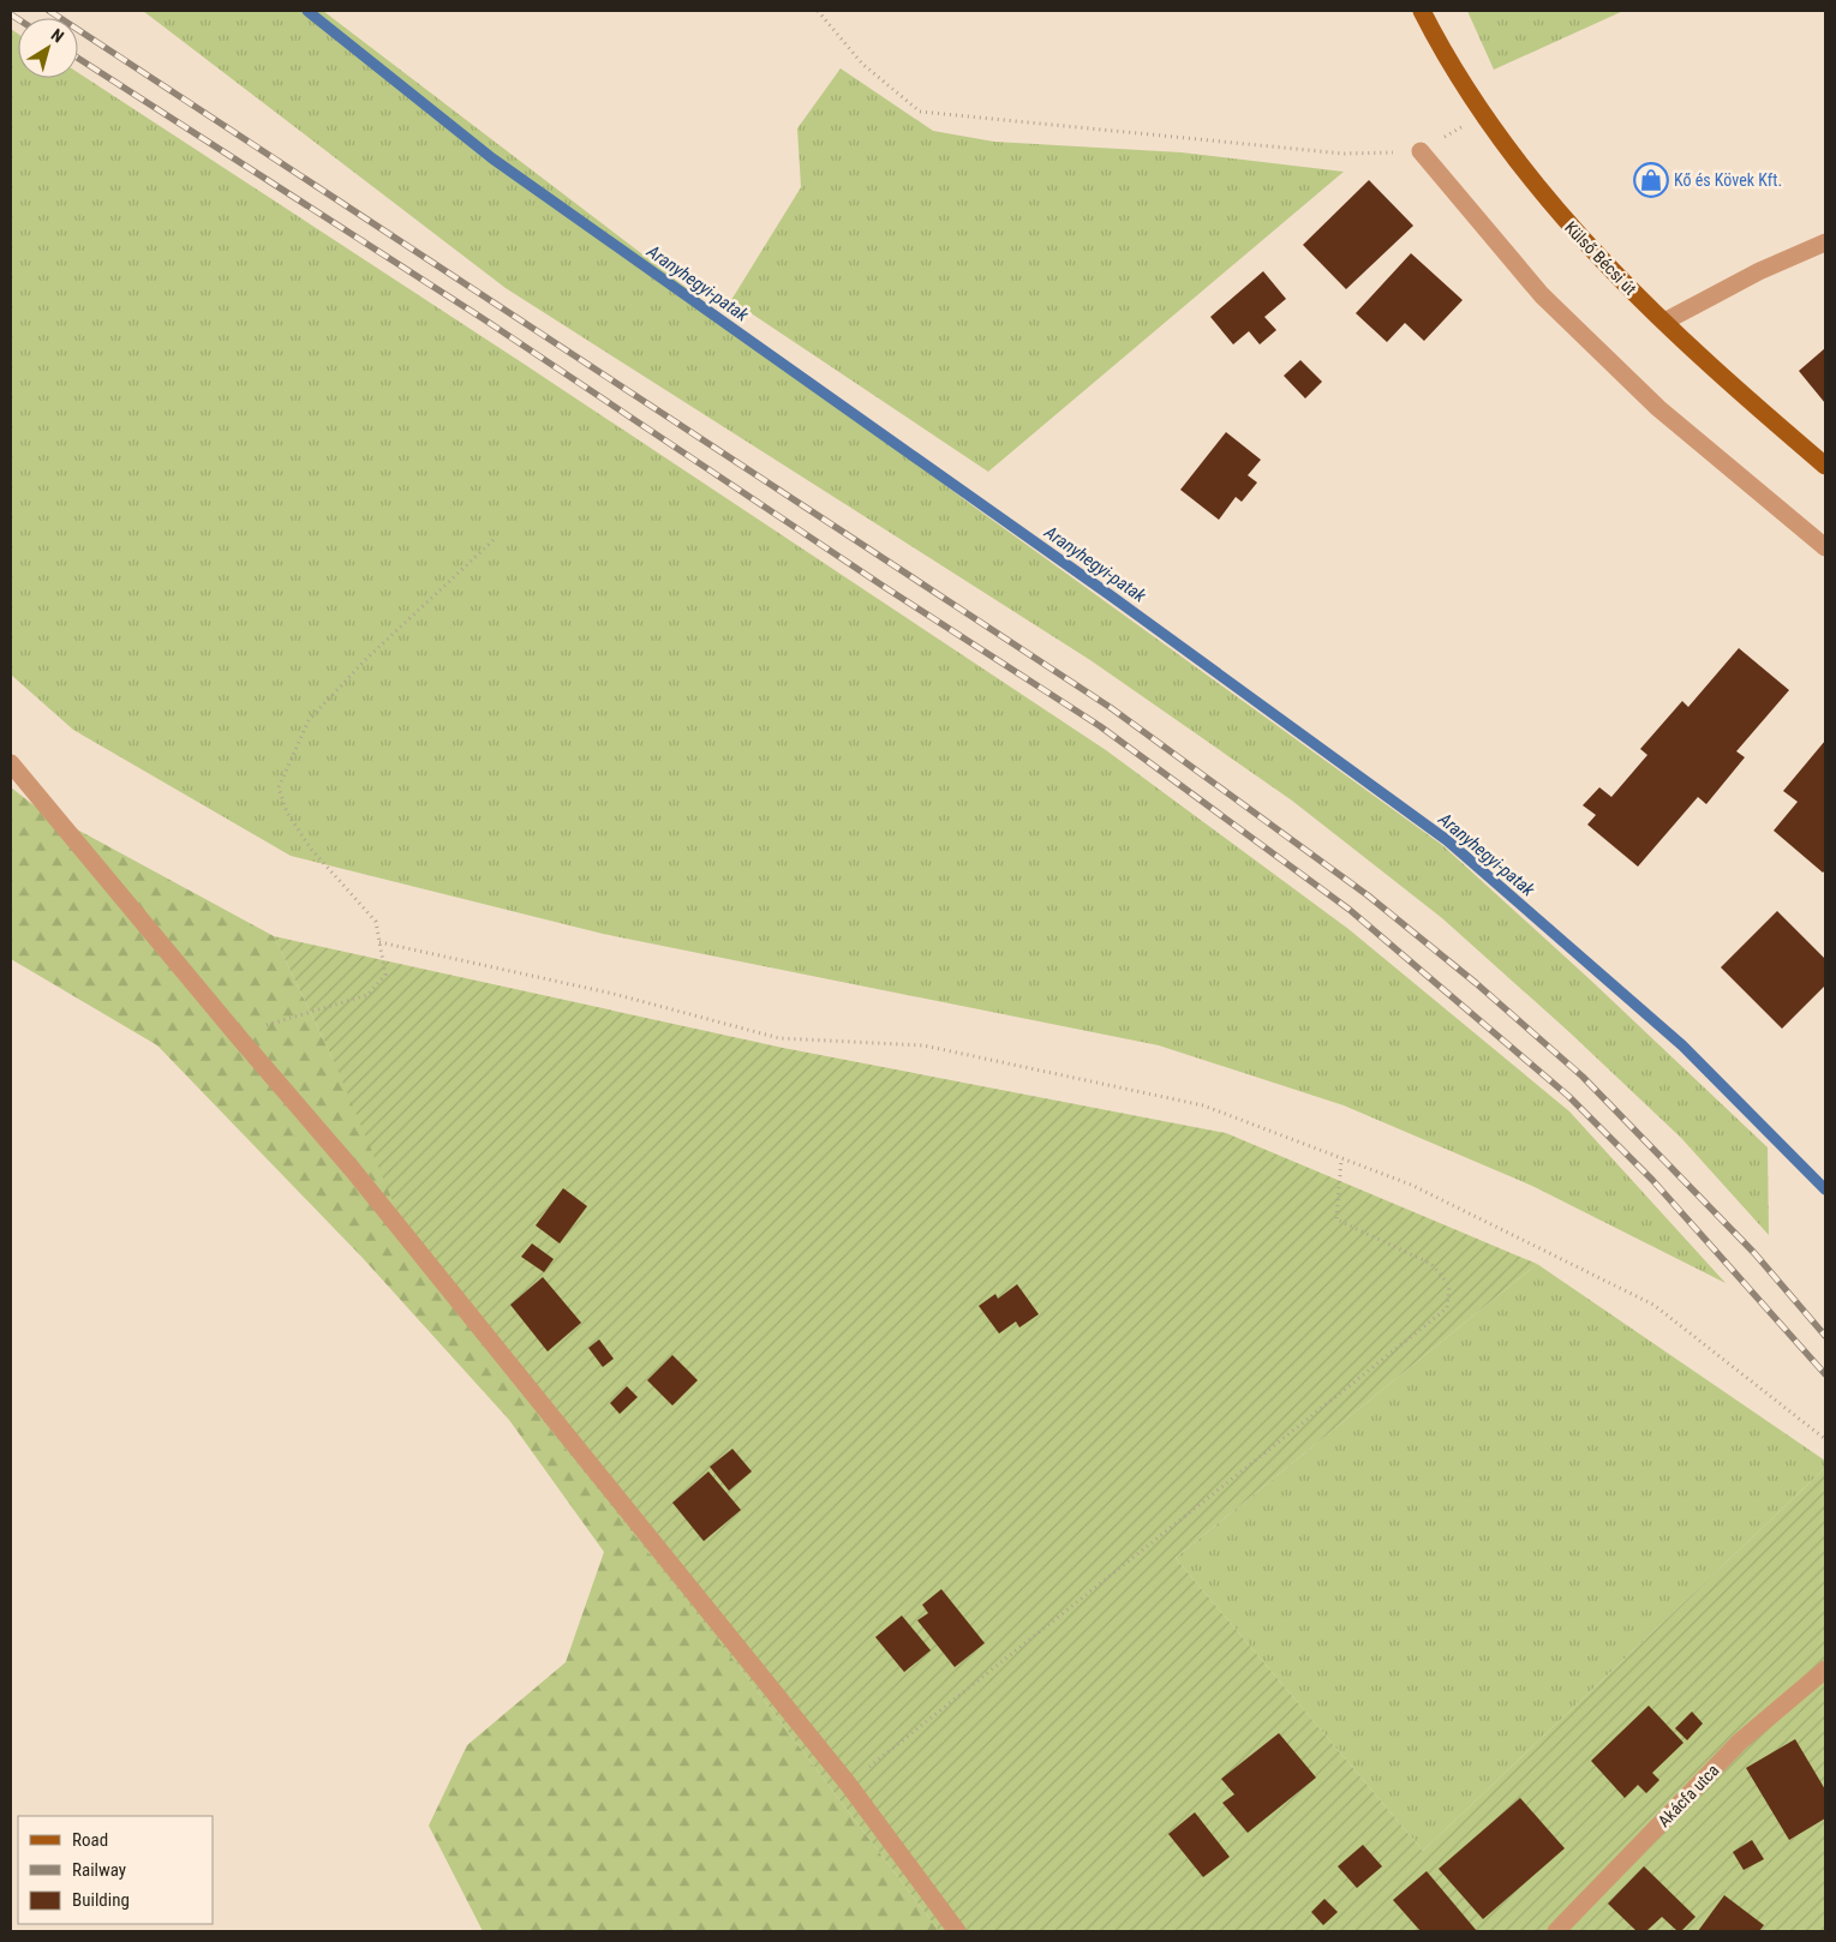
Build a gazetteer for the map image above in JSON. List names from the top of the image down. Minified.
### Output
{"streets":{"main road":["Külső Bécsi út"],"street":["Akácfa utca"]},"water":["Aranyhegyi-patak"],"places":{"shop":["Kő és Kövek Kft."]},"legend":["Road","Railway","Building"],"north":"top right"}
